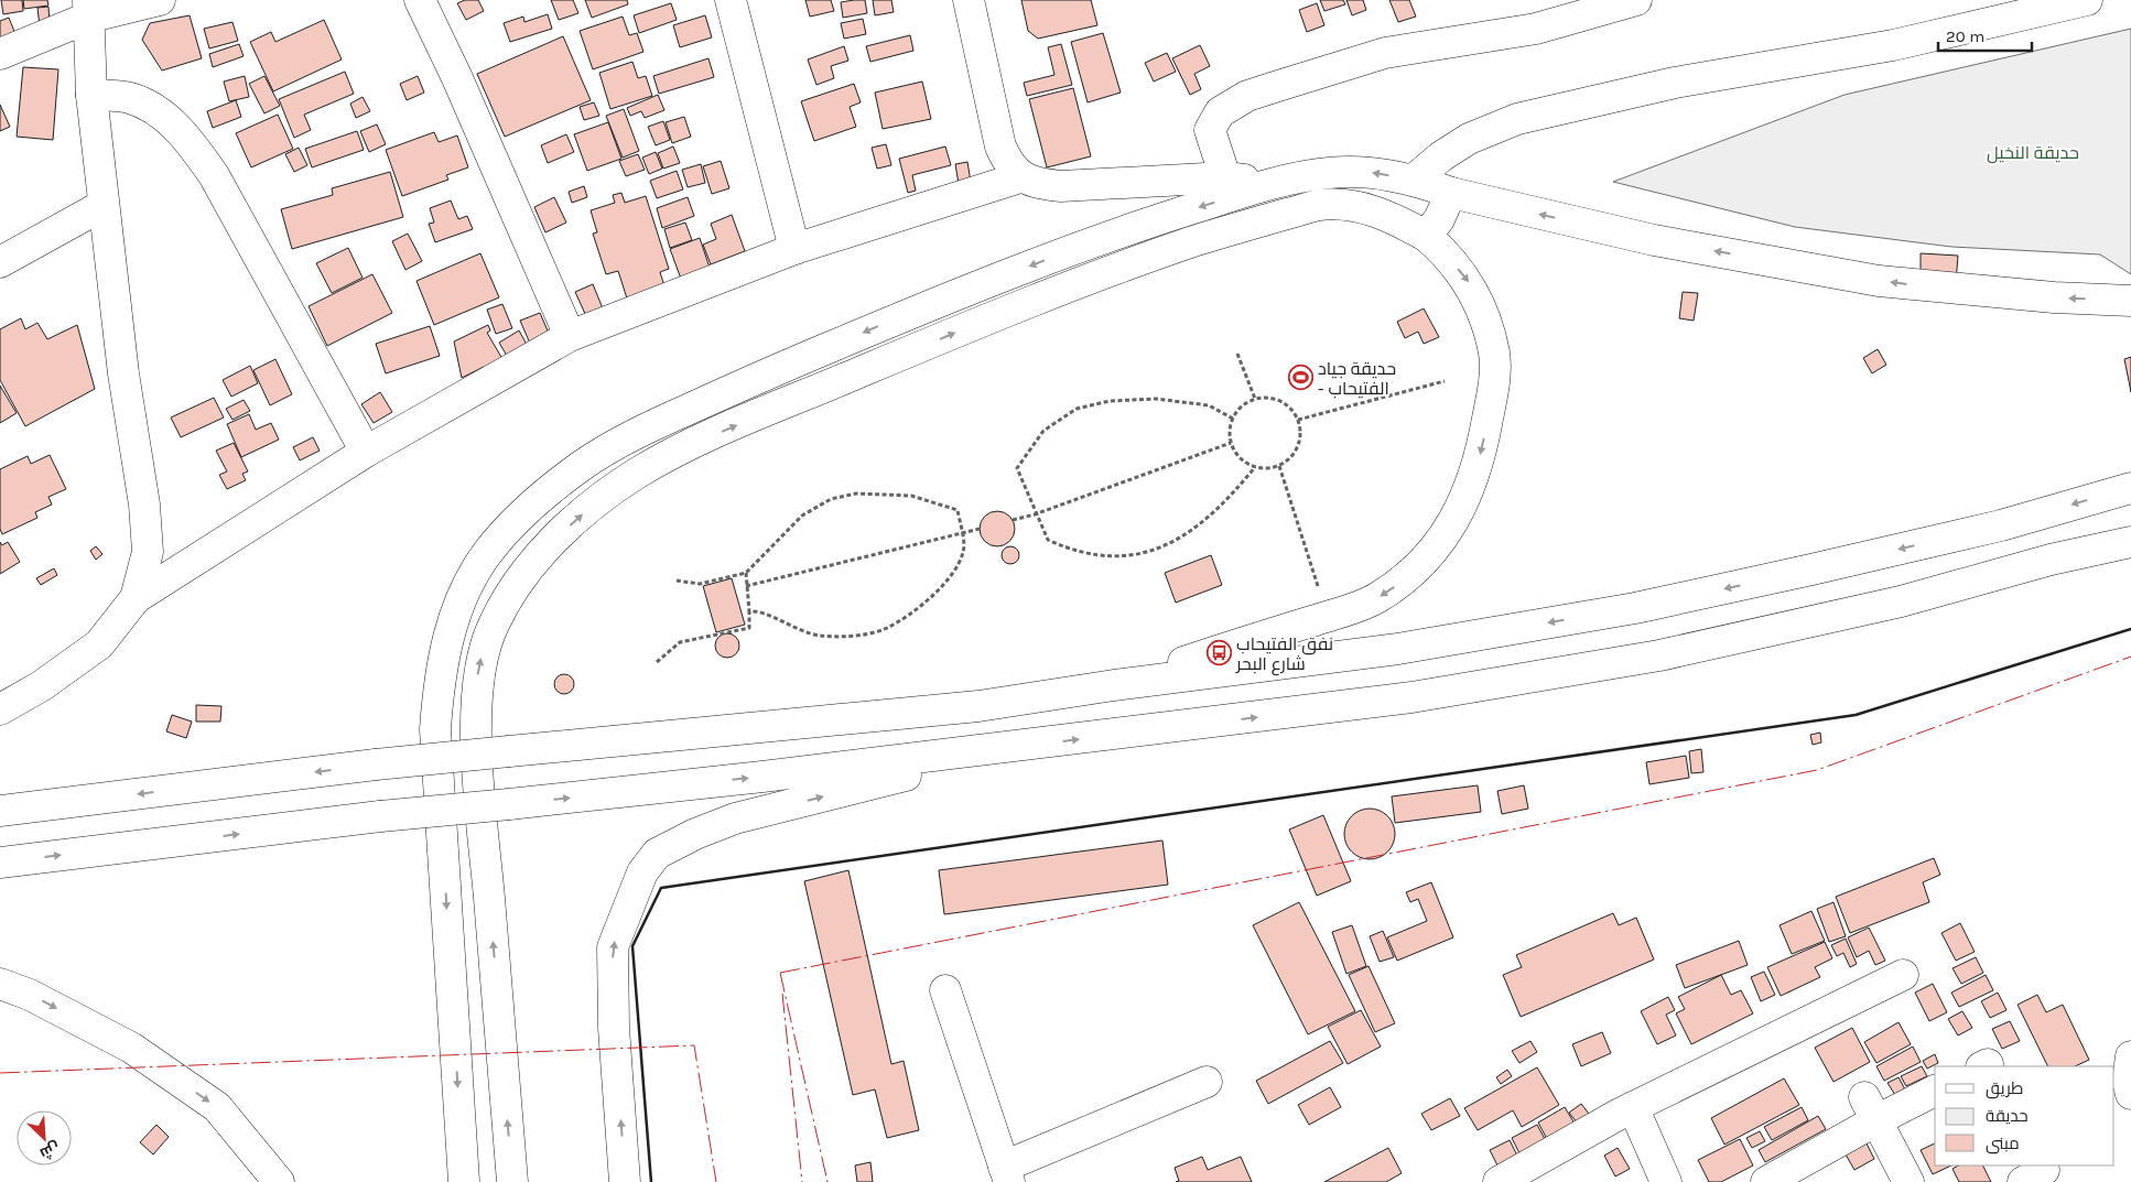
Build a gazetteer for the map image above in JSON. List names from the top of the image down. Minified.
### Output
{"parks":["حديقة النخيل"],"places":{"sports":["حديقة جياد - الفتيحاب"],"bus stop":["نفق الفتيحاب شارع البحر"]},"legend":["طريق","حديقة","مبنى"],"scale_bar":"20 m","north":"bottom right"}
